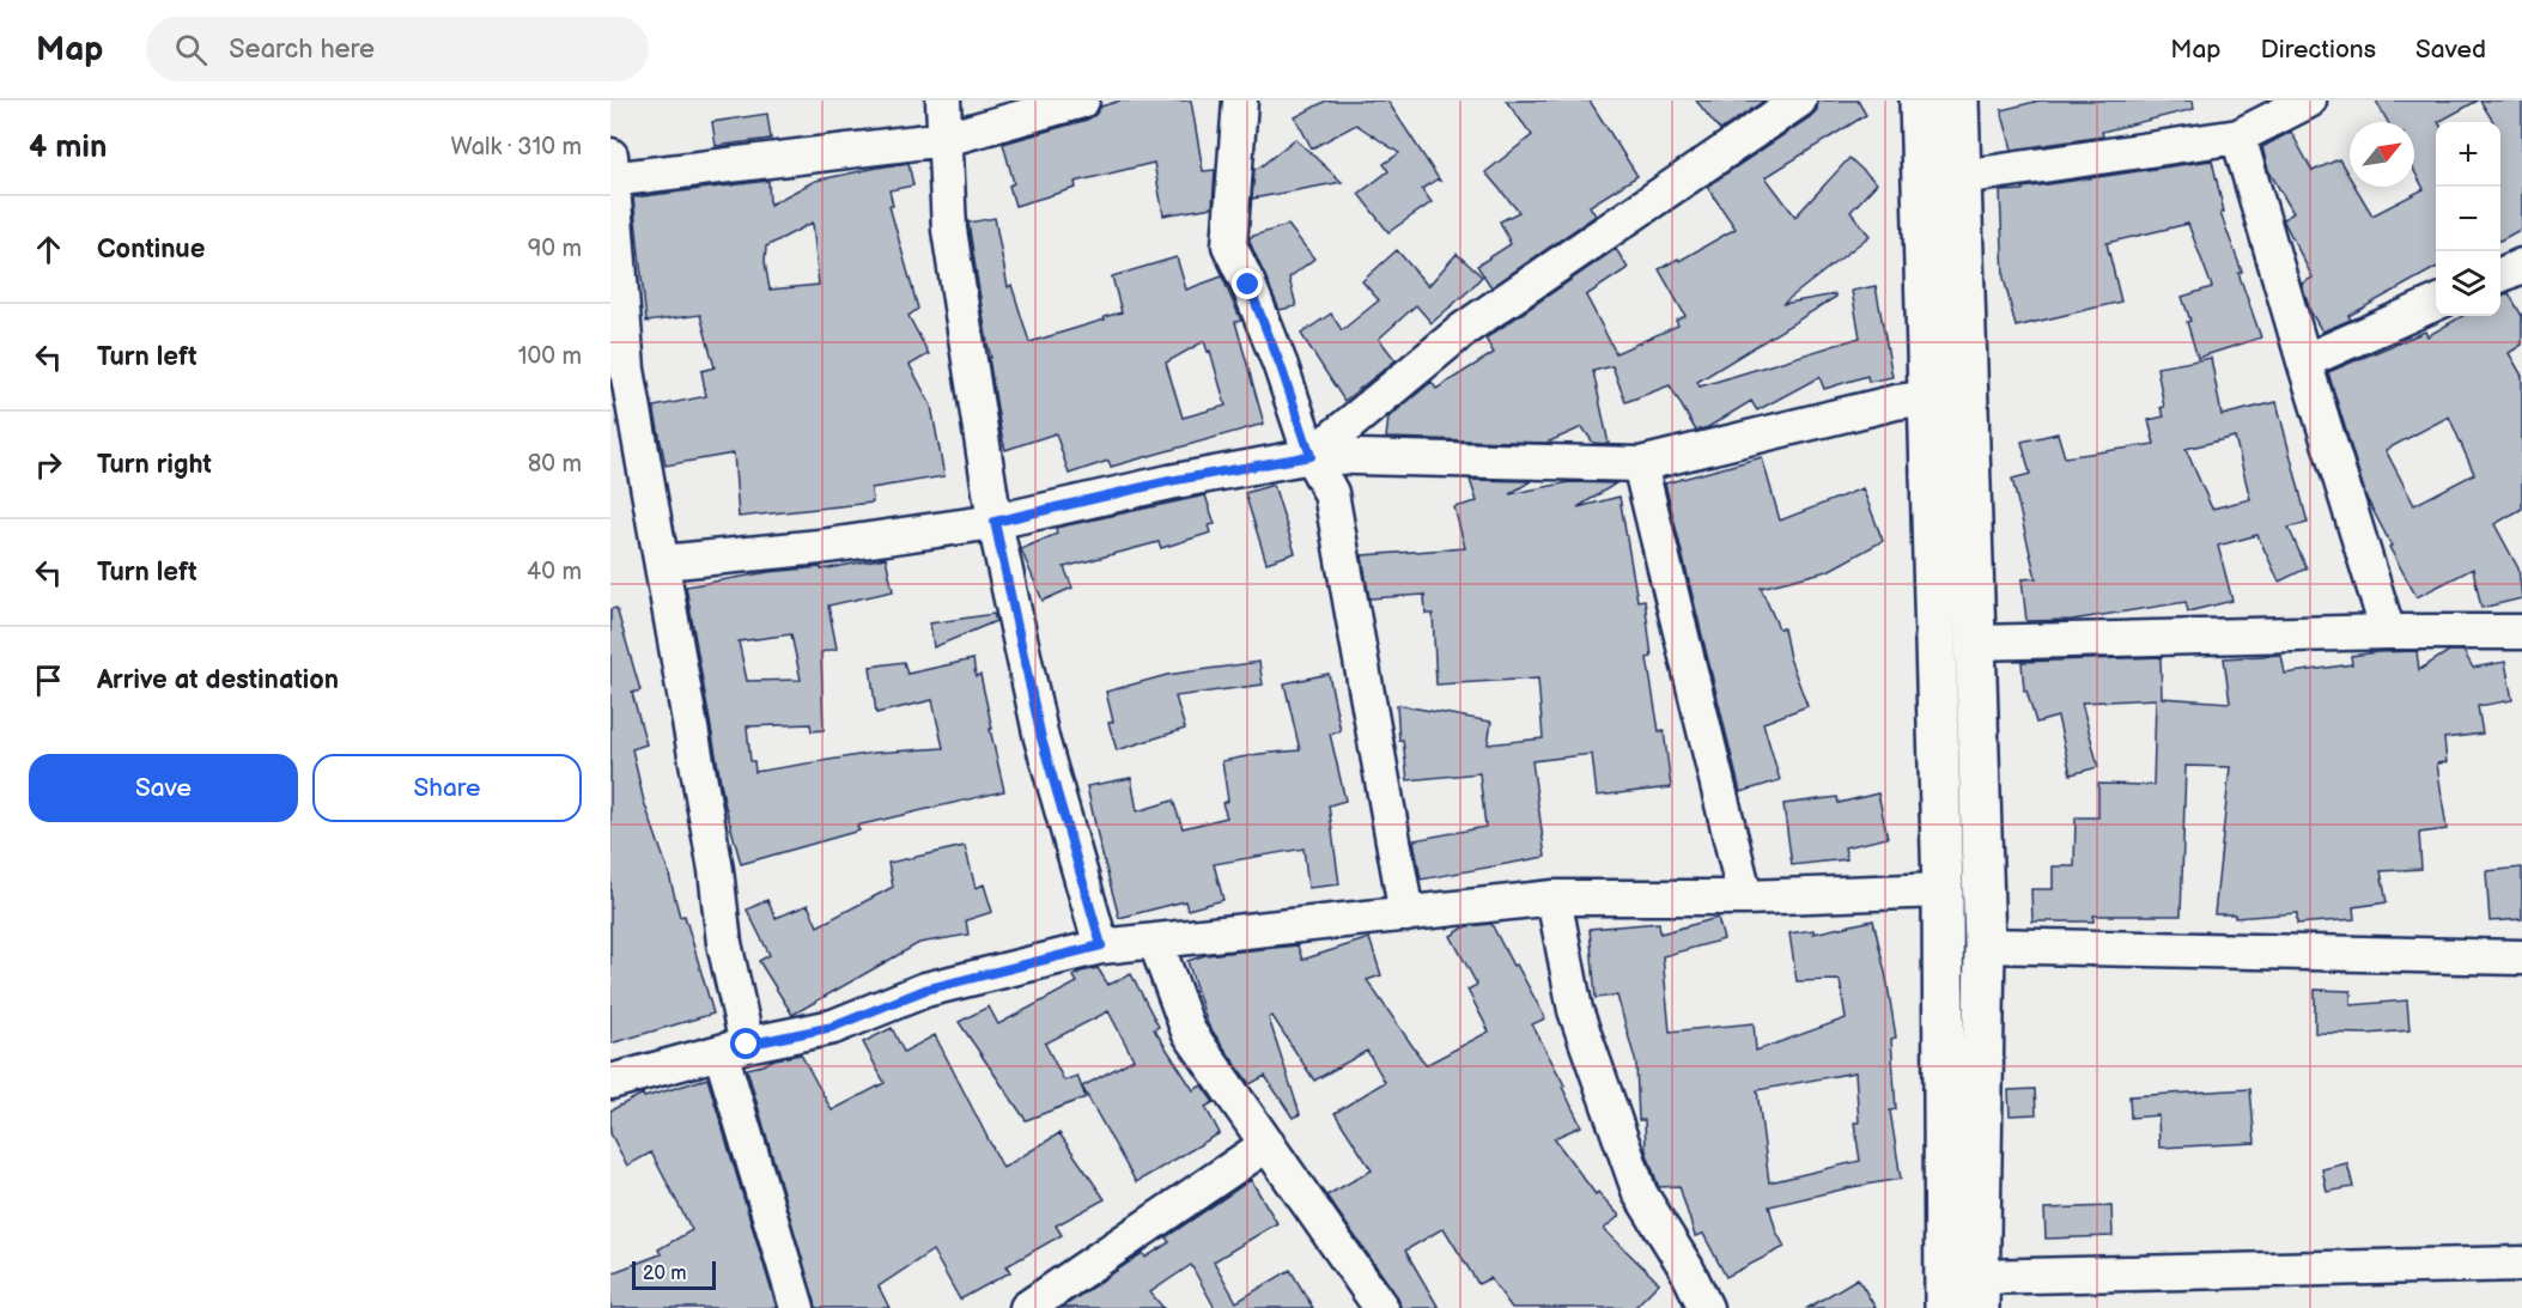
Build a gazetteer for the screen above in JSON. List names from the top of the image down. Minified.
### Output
{"scale_bar":"20 m","north":"top right","page":{"header":"Map","search":"Search here","nav":["Map","Directions","Saved"],"heading":["4 min","Walk · 310 m"],"map_buttons":["+","−"],"list":[["Continue","90 m"],["Turn left","100 m"],["Turn right","80 m"],["Turn left","40 m"],"Arrive at destination"],"buttons":["Save","Share"],"scale":"20 m"}}
